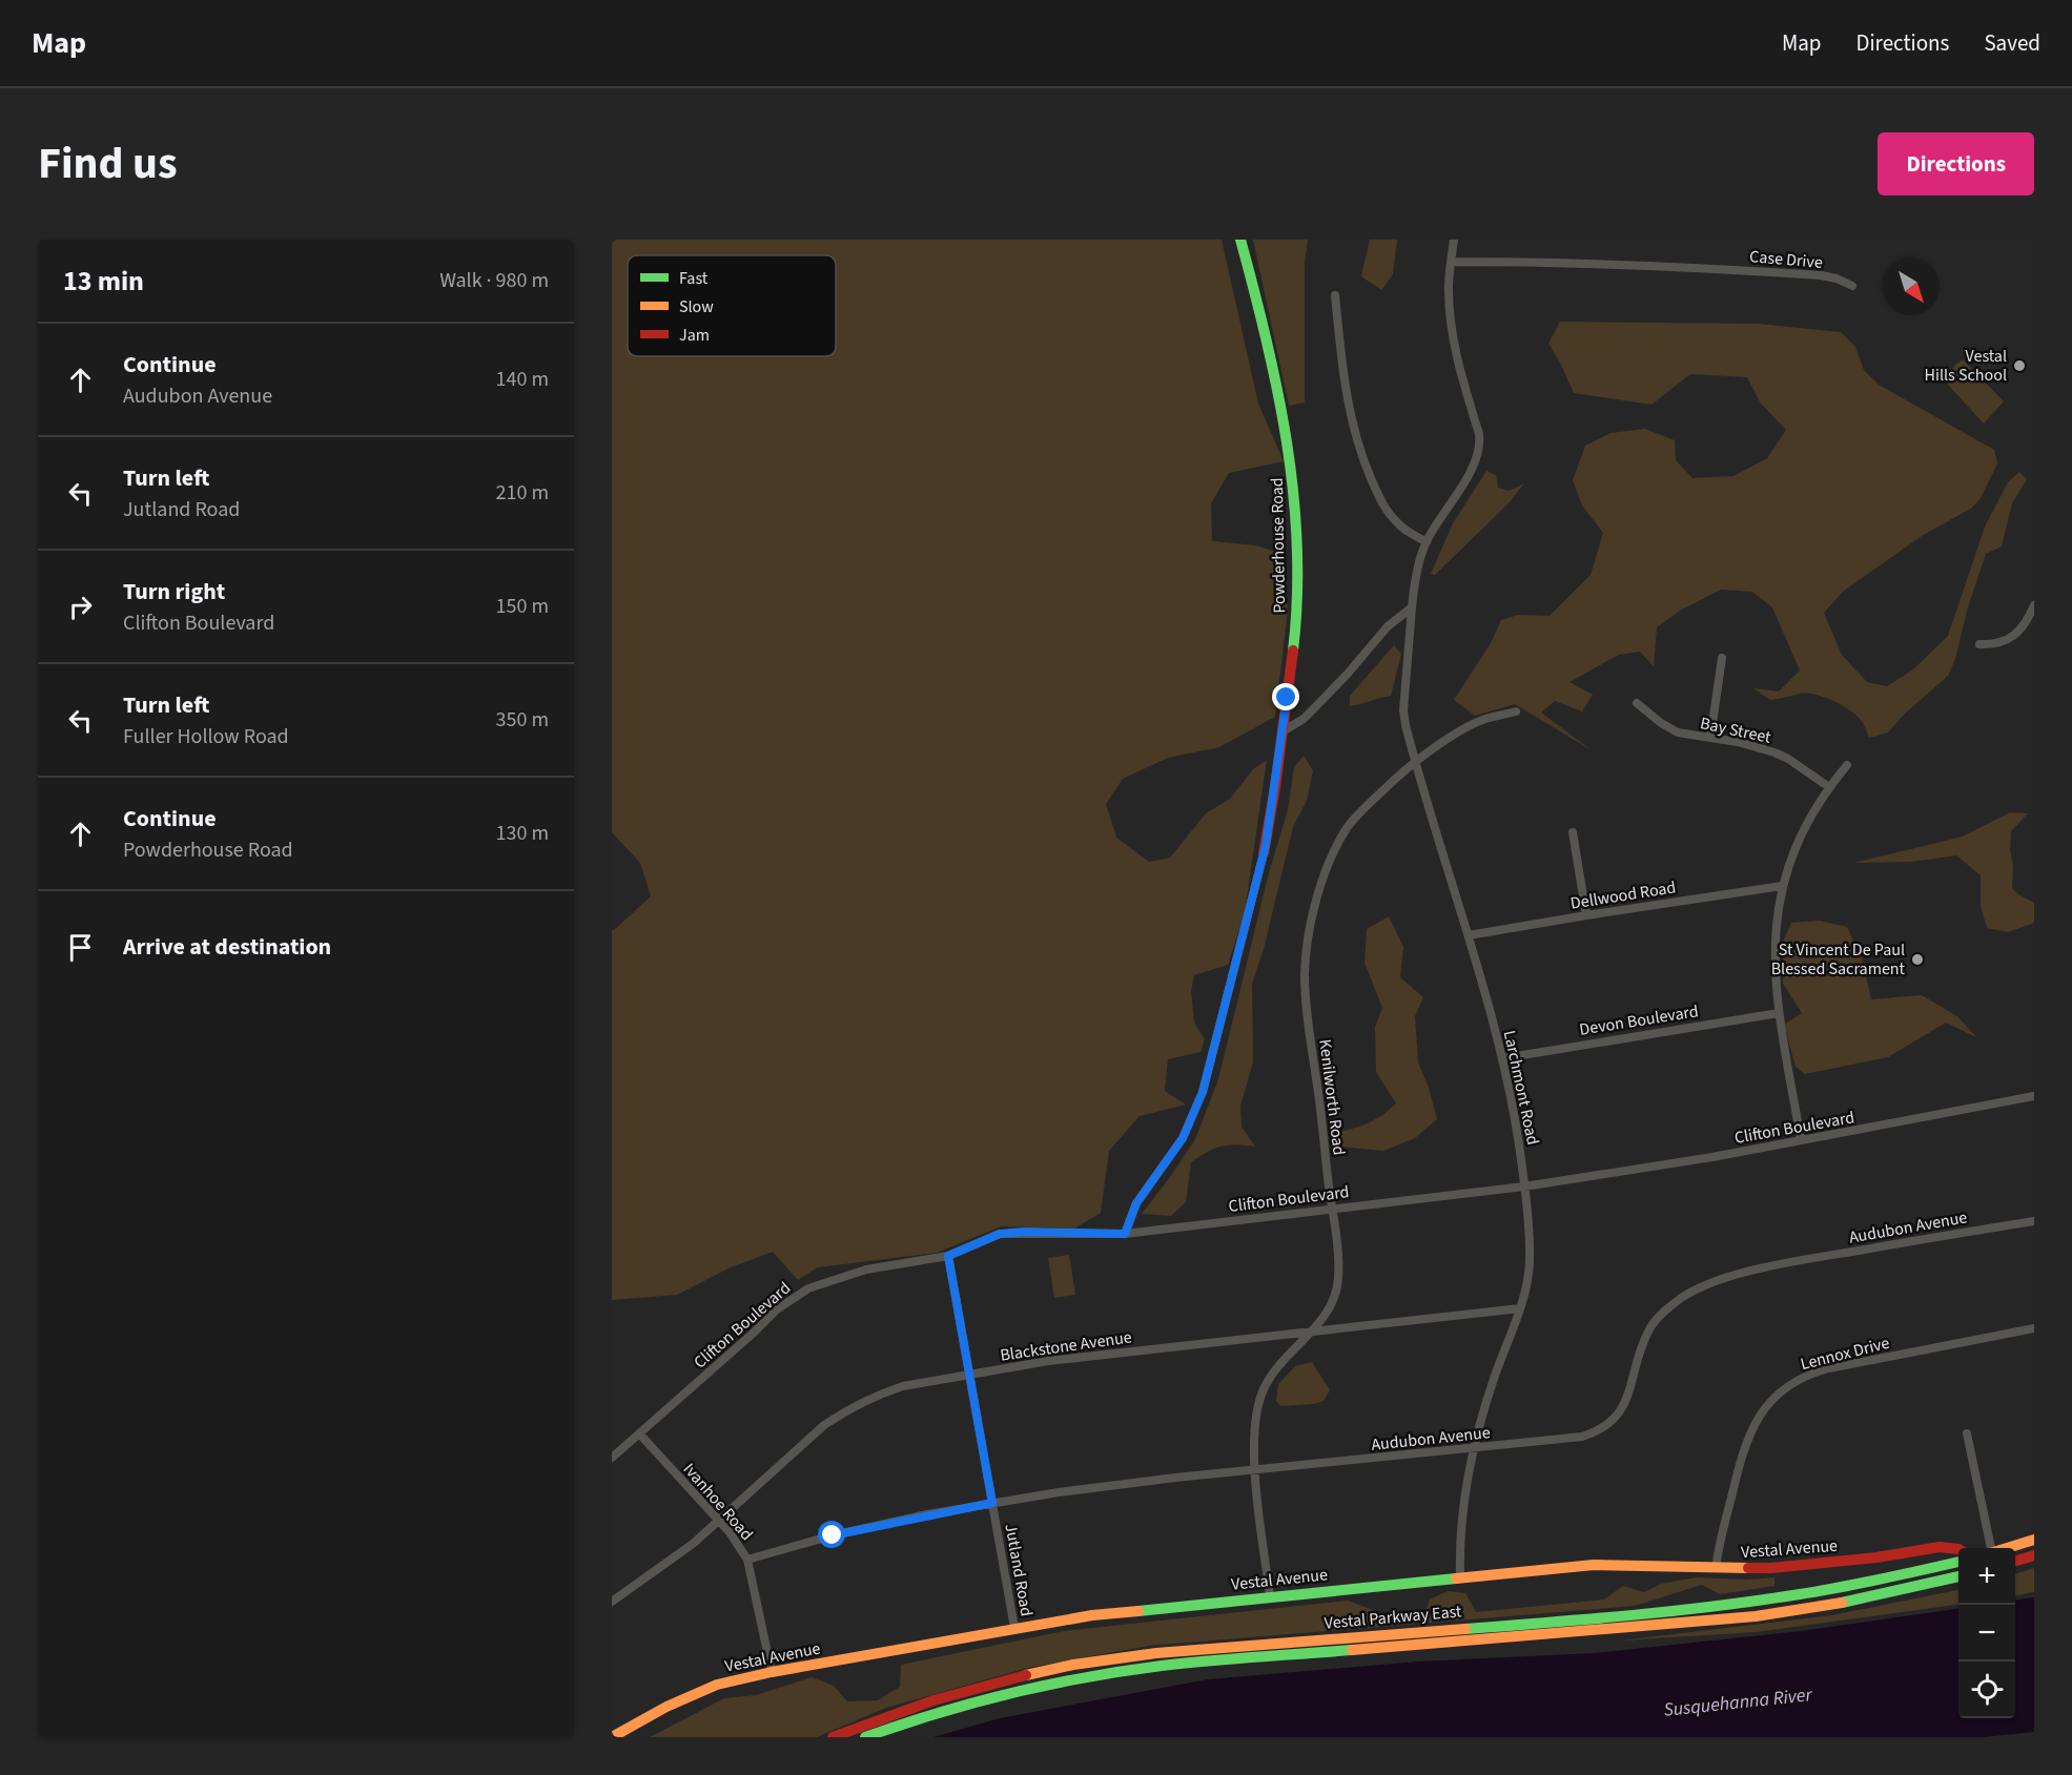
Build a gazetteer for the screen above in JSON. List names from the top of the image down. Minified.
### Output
{"streets":{"main road":["Powderhouse Road","Vestal Avenue","Vestal Parkway East"],"street":["Case Drive","Bay Street","Dellwood Road","Devon Boulevard","Larchmont Road","Kenilworth Road","Clifton Boulevard","Audubon Avenue","Blackstone Avenue","Lennox Drive","Ivanhoe Road","Jutland Road"]},"crossings":[["Case Drive","Larchmont Road"],["Dellwood Road","Larchmont Road"],["Devon Boulevard","Larchmont Road"],["Larchmont Road","Kenilworth Road"],["Larchmont Road","Clifton Boulevard"],["Larchmont Road","Audubon Avenue"],["Larchmont Road","Blackstone Avenue"],["Larchmont Road","Vestal Avenue"],["Kenilworth Road","Clifton Boulevard"],["Kenilworth Road","Audubon Avenue"],["Kenilworth Road","Blackstone Avenue"],["Kenilworth Road","Vestal Avenue"],["Clifton Boulevard","Ivanhoe Road"],["Clifton Boulevard","Jutland Road"],["Audubon Avenue","Ivanhoe Road"],["Audubon Avenue","Jutland Road"],["Blackstone Avenue","Ivanhoe Road"],["Blackstone Avenue","Jutland Road"],["Lennox Drive","Vestal Avenue"],["Ivanhoe Road","Vestal Avenue"],["Vestal Avenue","Jutland Road"]],"water":["Susquehanna River"],"places":["Vestal Hills School","St Vincent De Paul Blessed Sacrament"],"legend":["Fast","Slow","Jam"],"north":"bottom right","page":{"header":"Map","nav":["Map","Directions","Saved"],"title":"Find us","buttons":"Directions","heading":["13 min","Walk · 980 m"],"list":[["Continue","Audubon Avenue","140 m"],["Turn left","Jutland Road","210 m"],["Turn right","Clifton Boulevard","150 m"],["Turn left","Fuller Hollow Road","350 m"],["Continue","Powderhouse Road","130 m"],"Arrive at destination"],"map_buttons":["+","−"]}}
